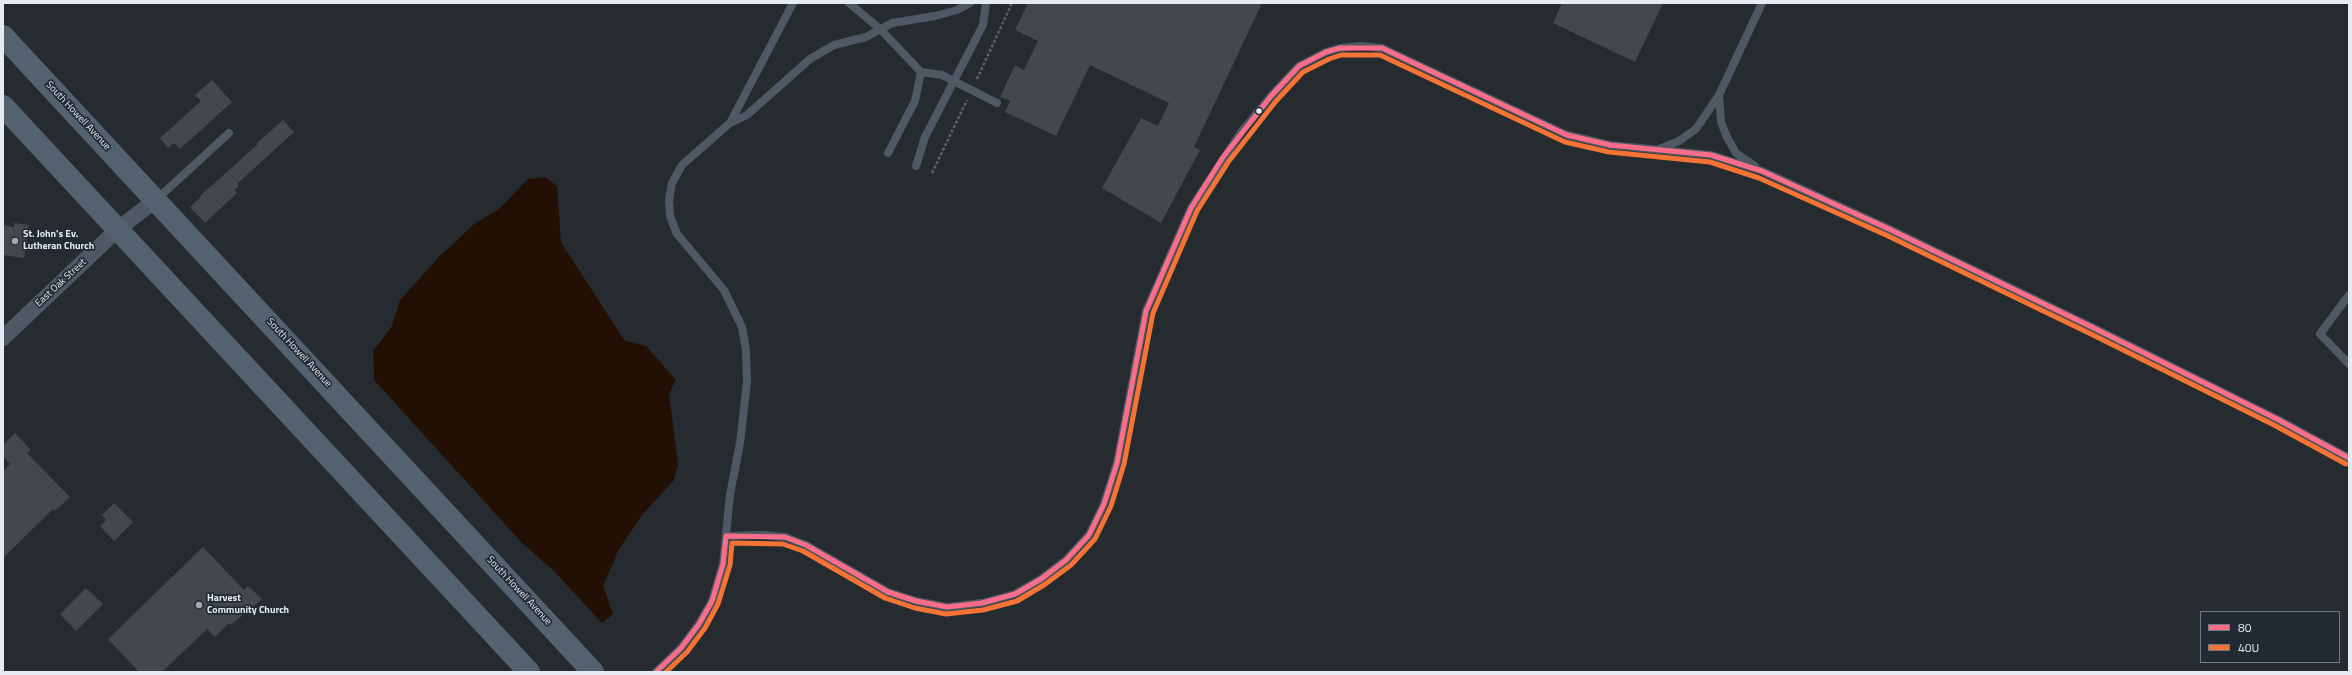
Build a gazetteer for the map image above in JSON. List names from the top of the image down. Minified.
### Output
{"streets":{"main road":["South Howell Avenue"],"street":["East Oak Street"]},"crossings":[["South Howell Avenue","East Oak Street"]],"places":["St. John's Ev. Lutheran Church","Harvest Community Church"],"lines":["transit line 80","transit line 40U"],"legend":["80","40U"]}
